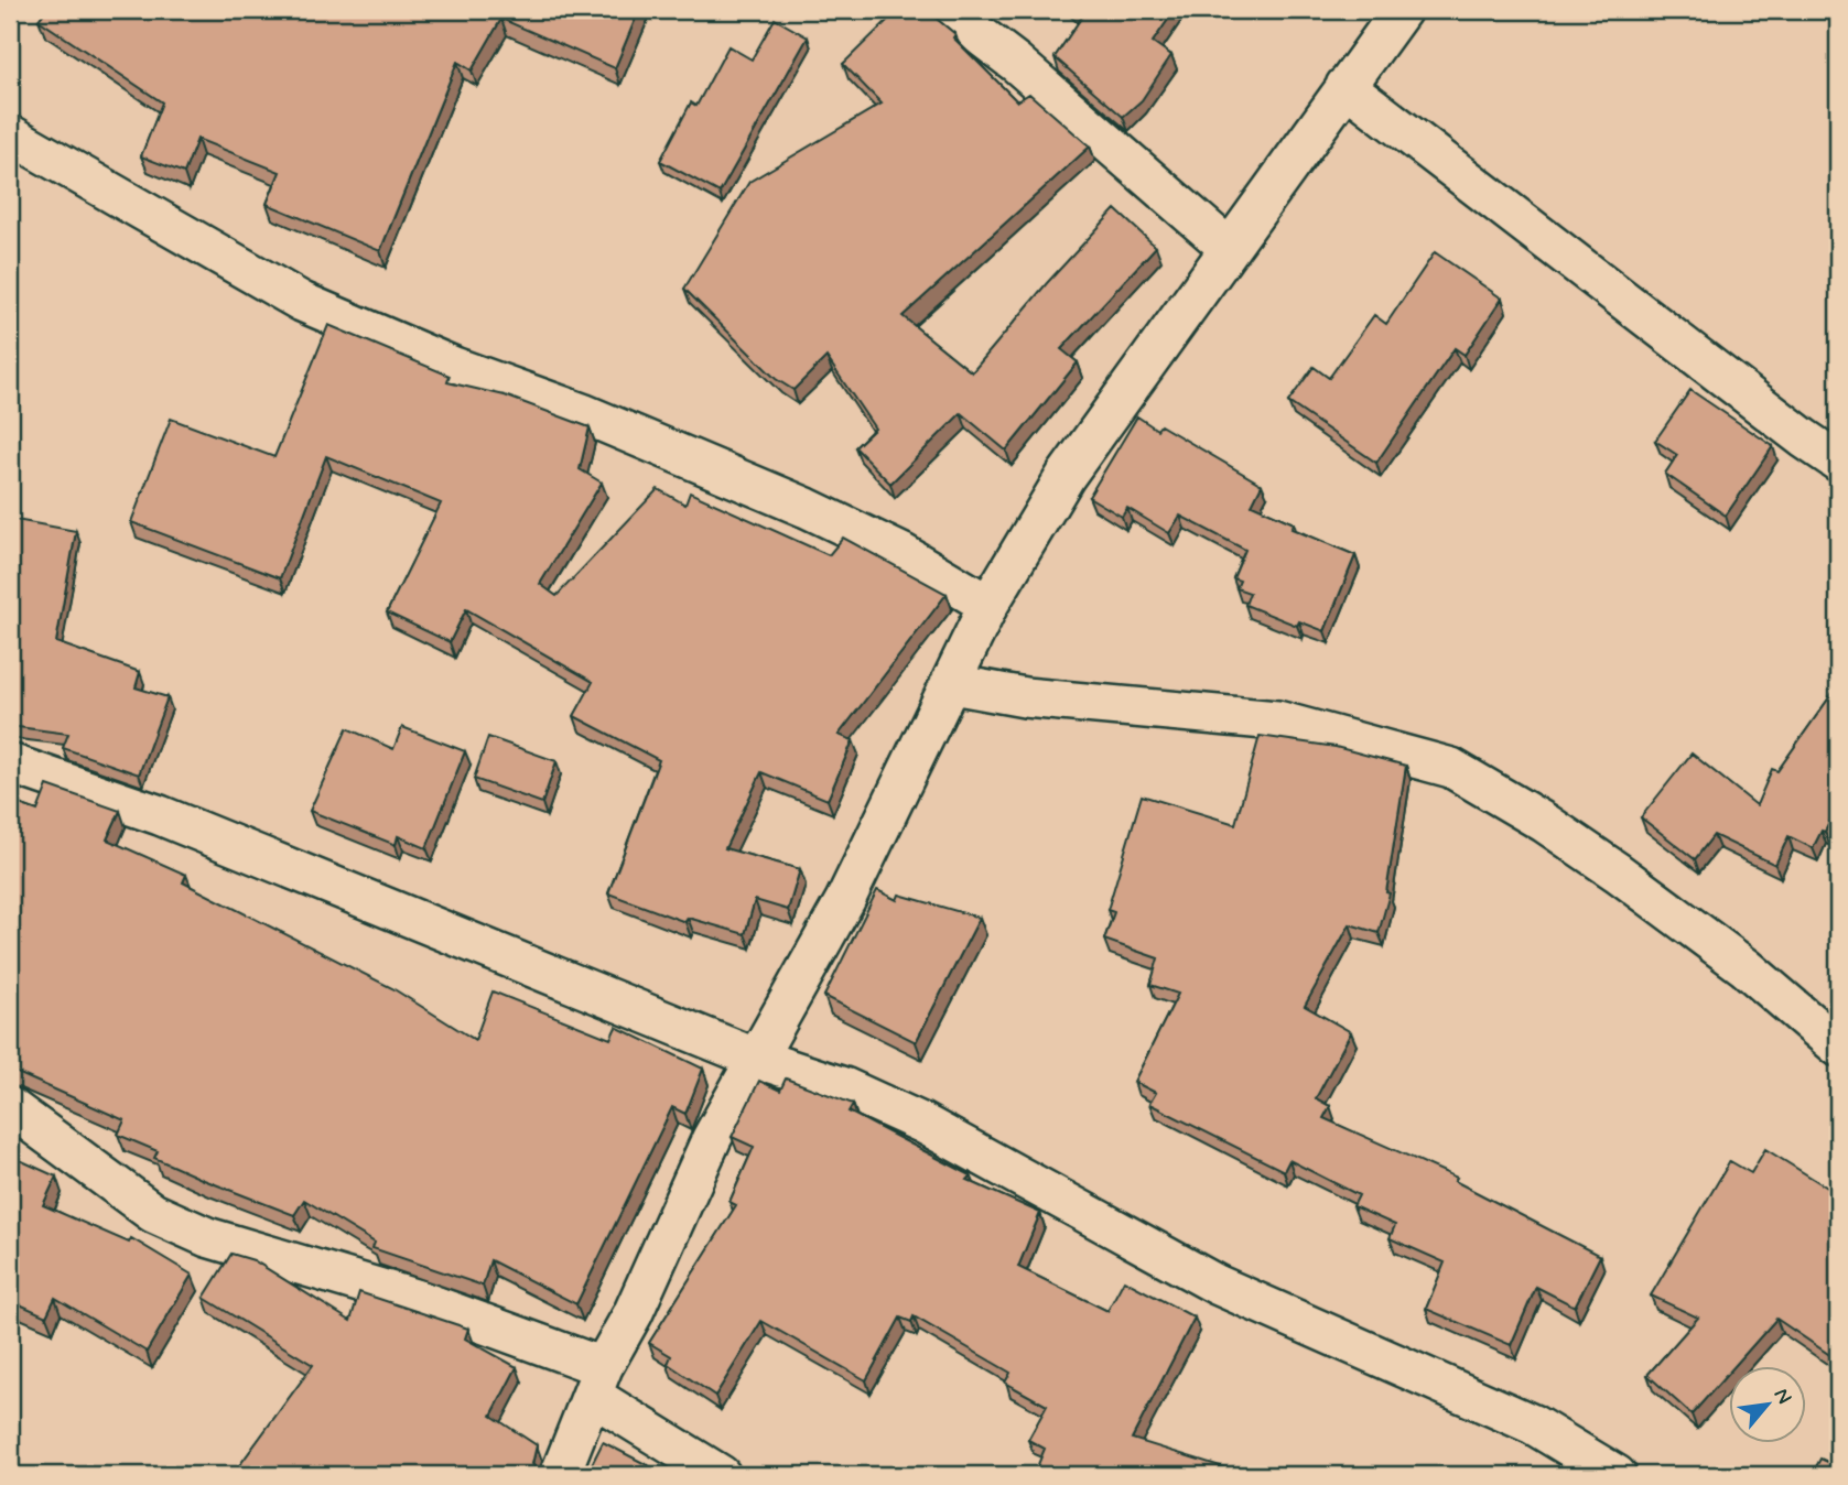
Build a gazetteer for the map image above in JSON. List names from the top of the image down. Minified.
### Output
{"north":"top right"}
